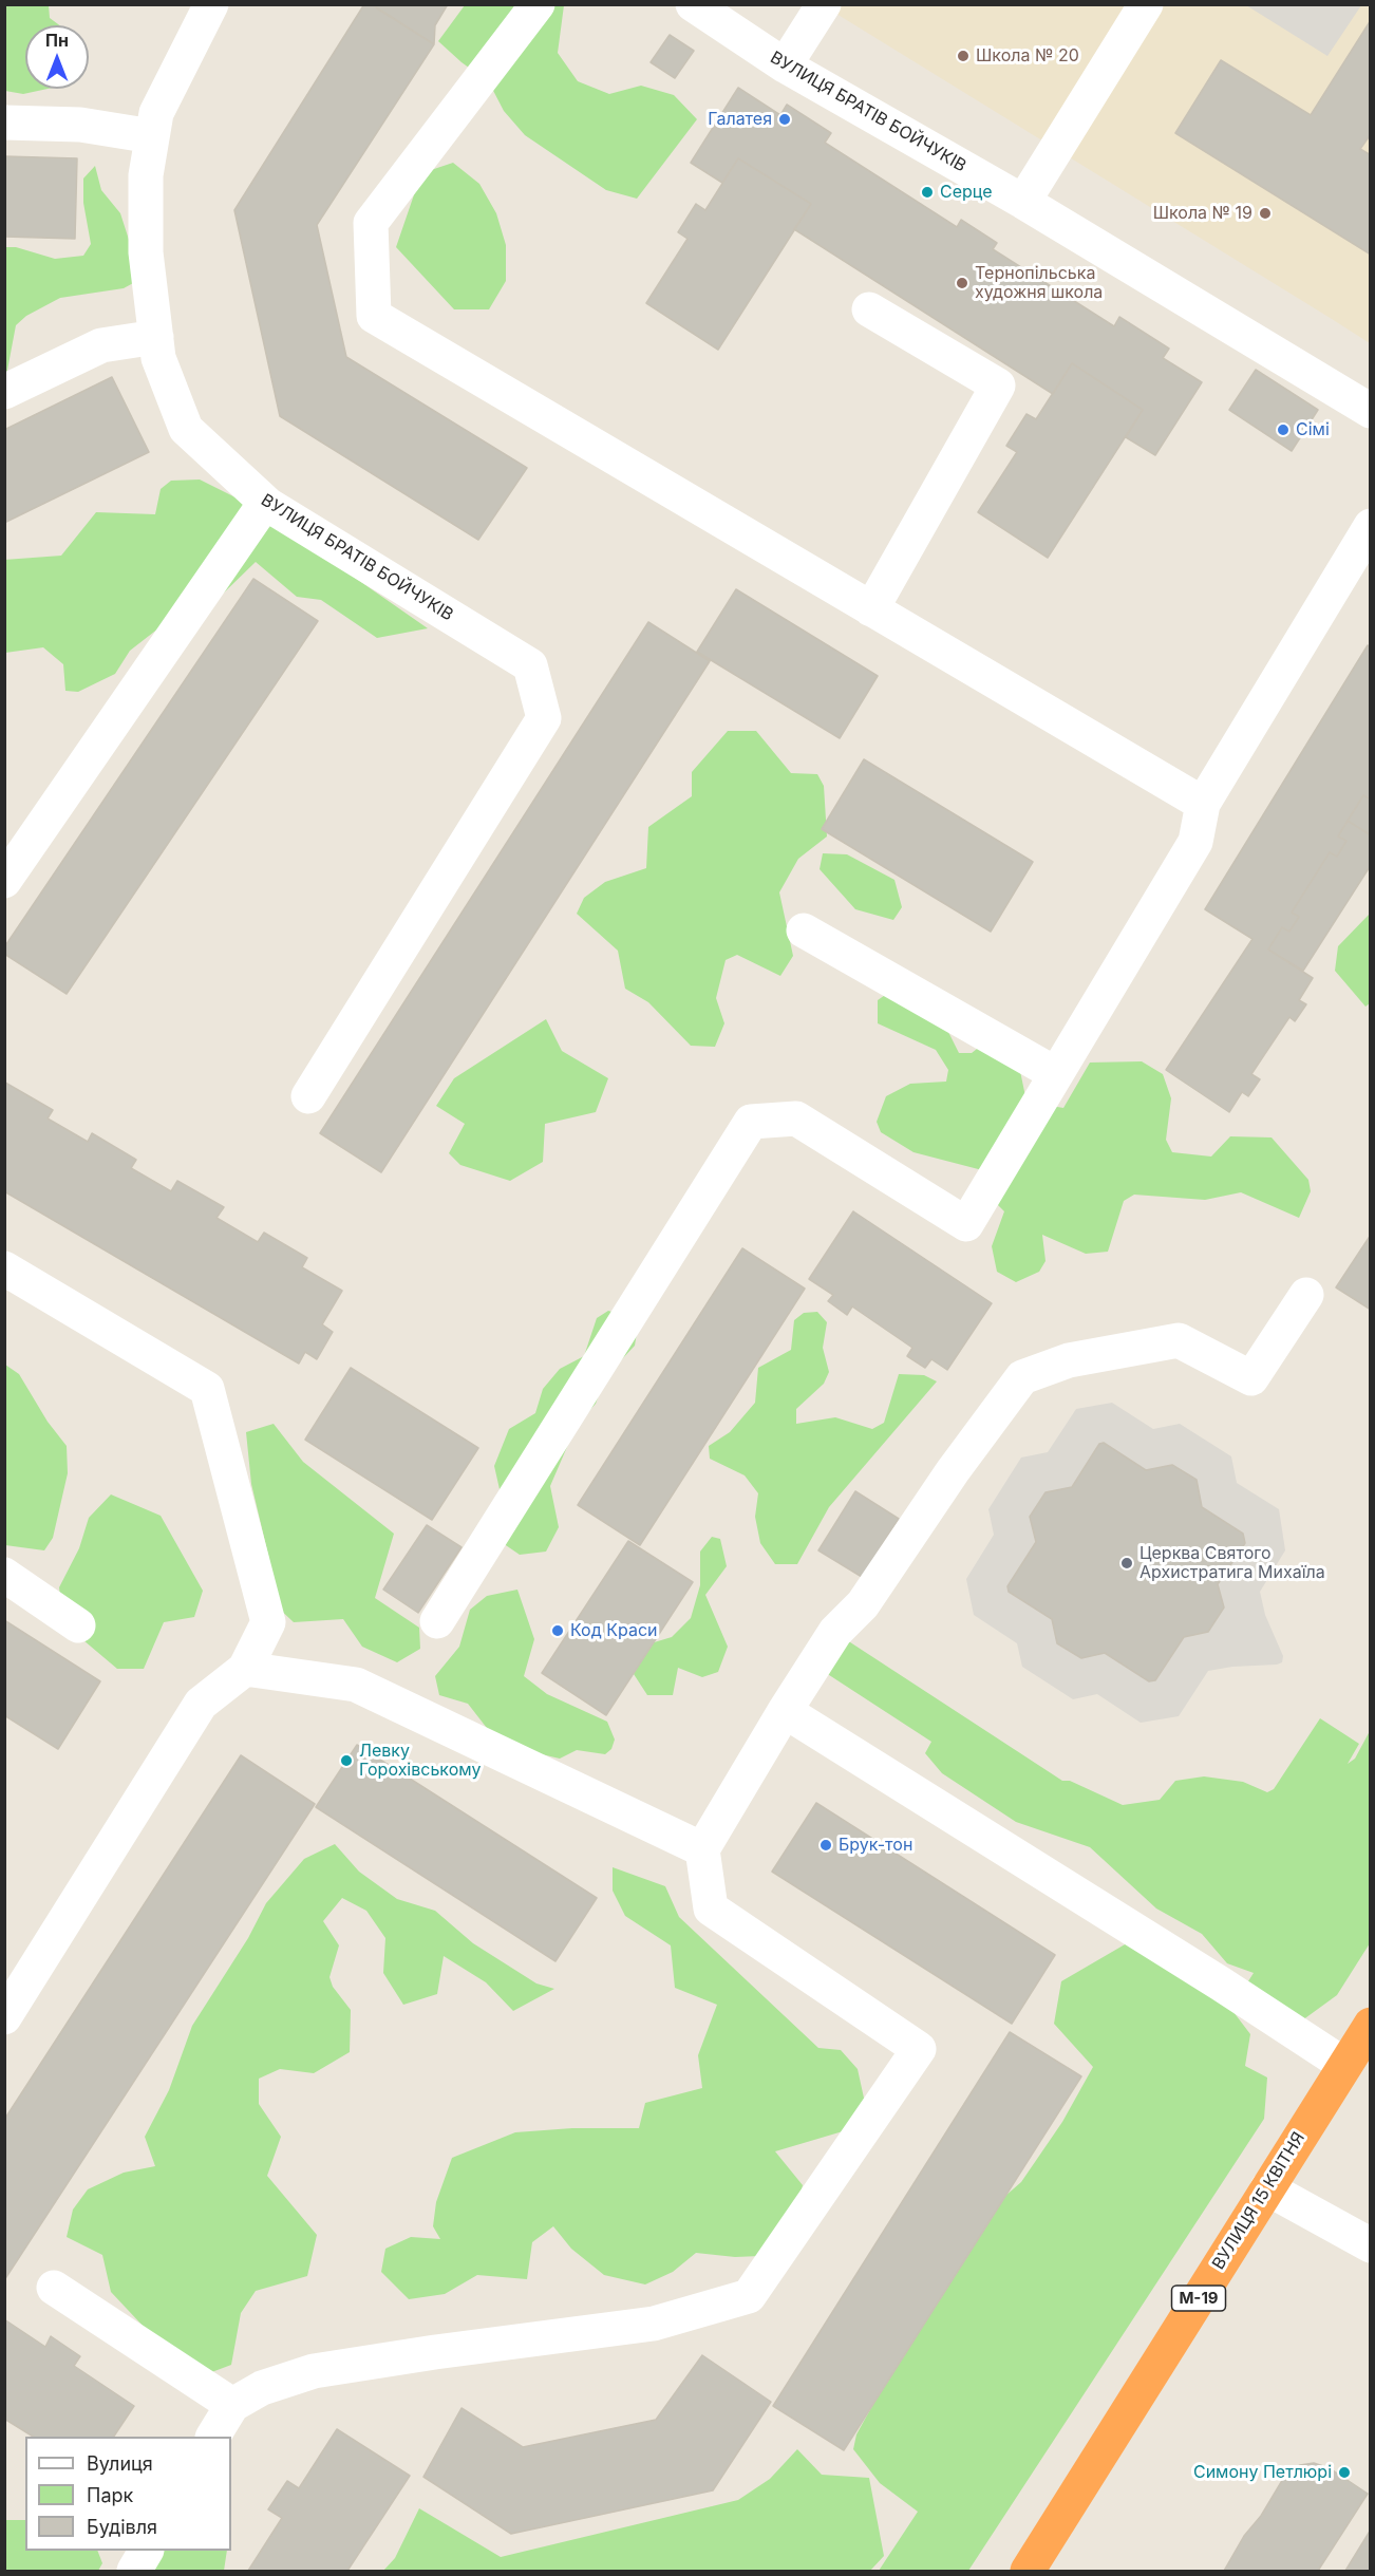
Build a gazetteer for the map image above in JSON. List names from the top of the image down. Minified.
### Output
{"streets":{"highway":["ВУЛИЦЯ 15 КВІТНЯ","М-19"],"street":["ВУЛИЦЯ БРАТІВ БОЙЧУКІВ"]},"places":["Школа № 20","Галатея","Серце","Школа № 19","Тернопільська художня школа","Сімі","Церква Святого Архистратига Михаїла","Код Краси","Левку Горохівському","Брук-тон","Симону Петлюрі"],"legend":["Вулиця","Парк","Будівля"],"north":"top"}
